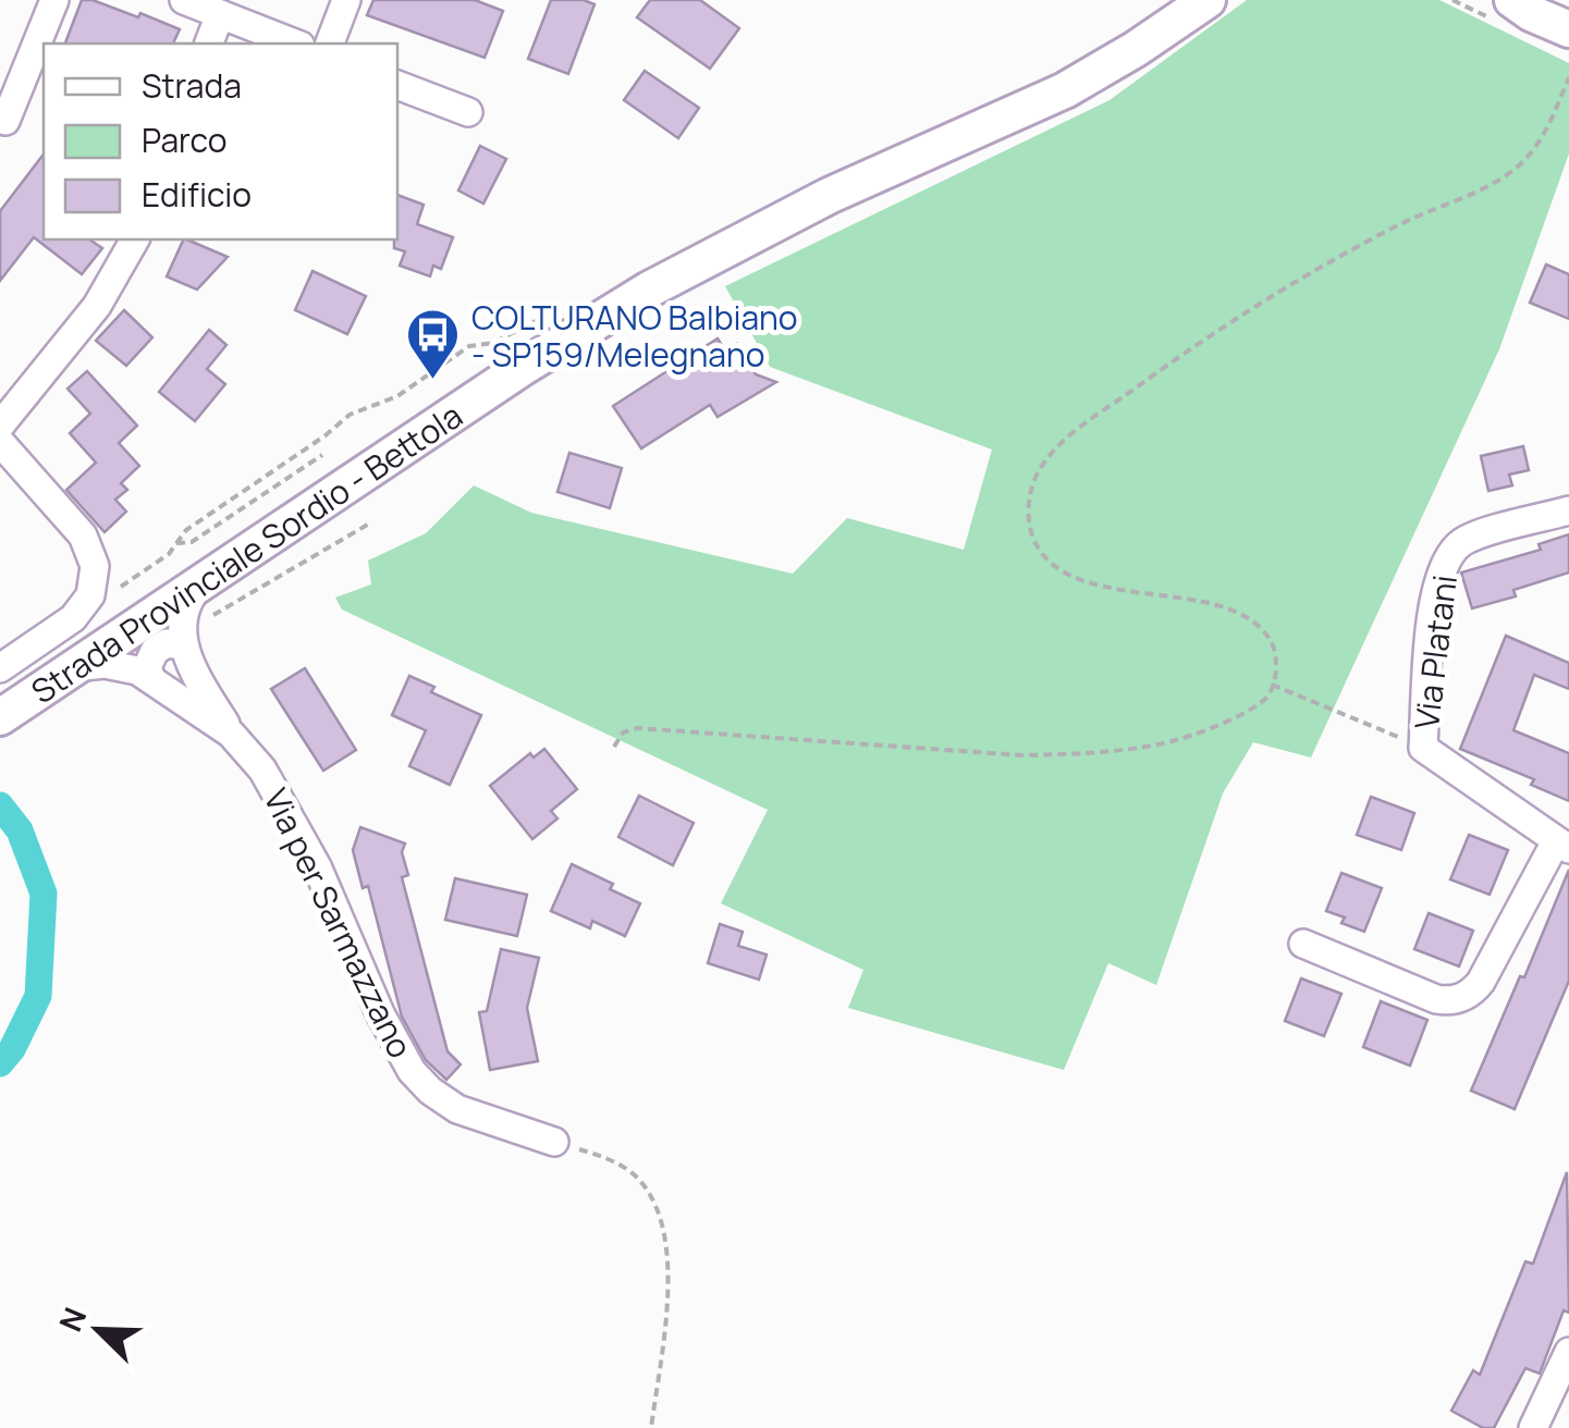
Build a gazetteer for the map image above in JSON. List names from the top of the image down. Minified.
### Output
{"streets":{"street":["Strada Provinciale Sordio - Bettola","Via Platani","Via per Sarmazzano"]},"places":{"bus stop":["COLTURANO Balbiano - SP159/Melegnano"]},"legend":["Strada","Parco","Edificio"],"north":"top left"}
